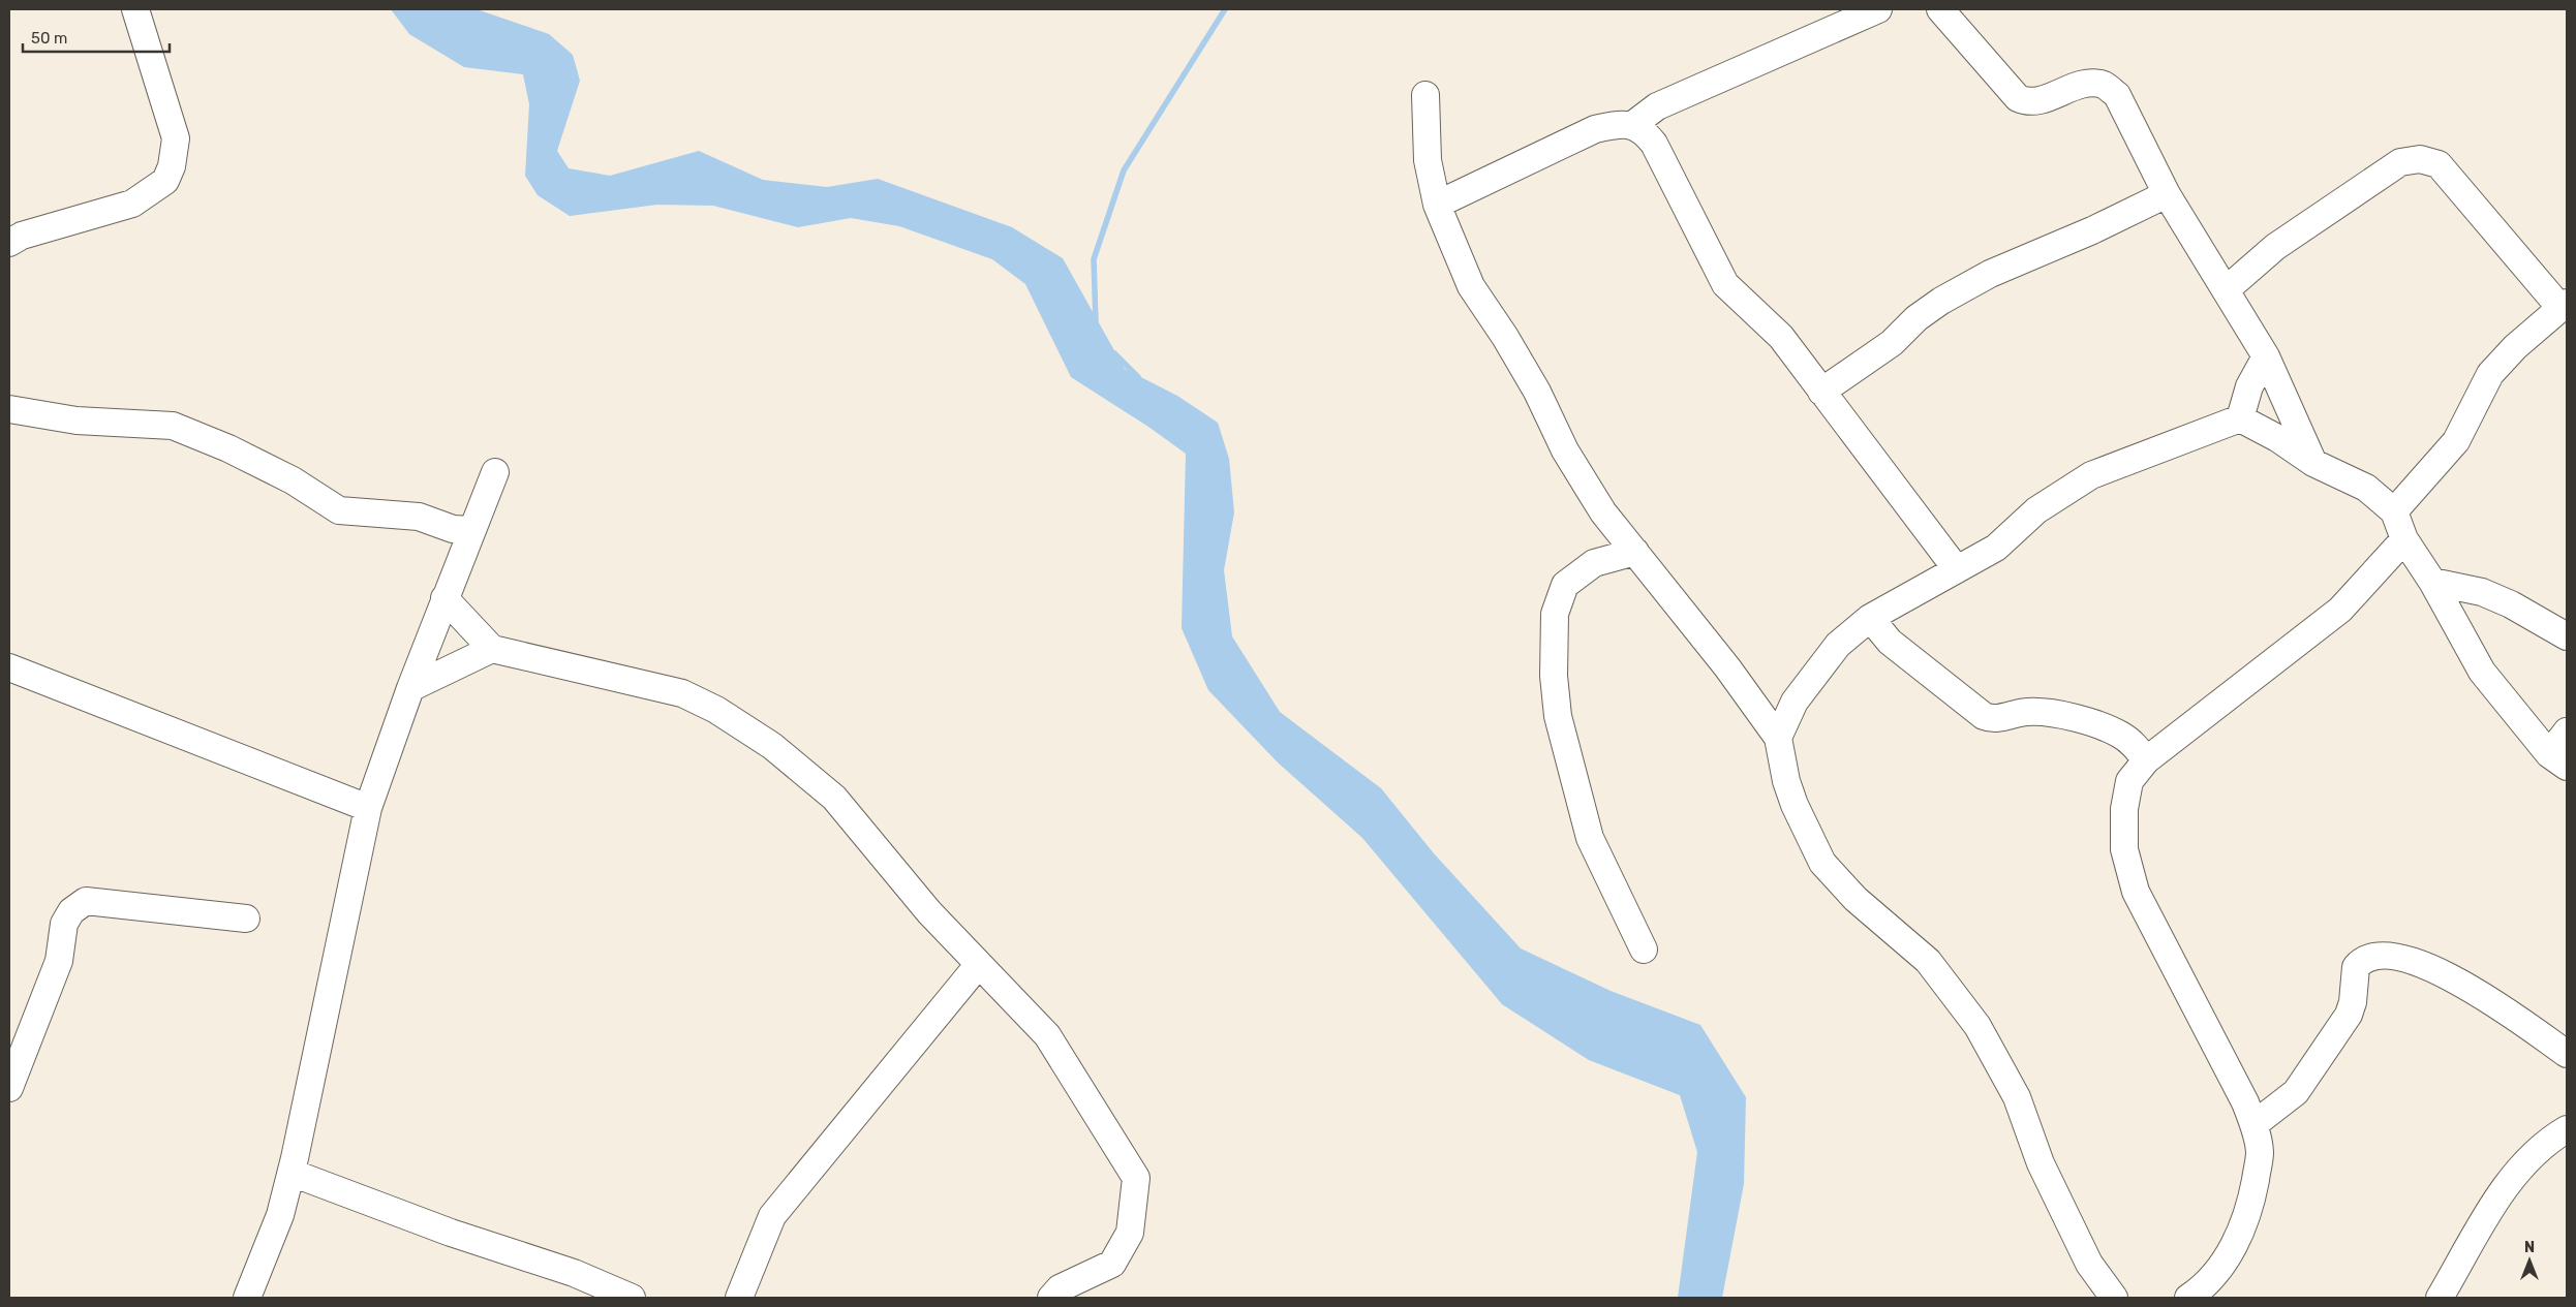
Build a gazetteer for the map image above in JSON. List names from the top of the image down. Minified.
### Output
{"scale_bar":"50 m","north":"top"}
